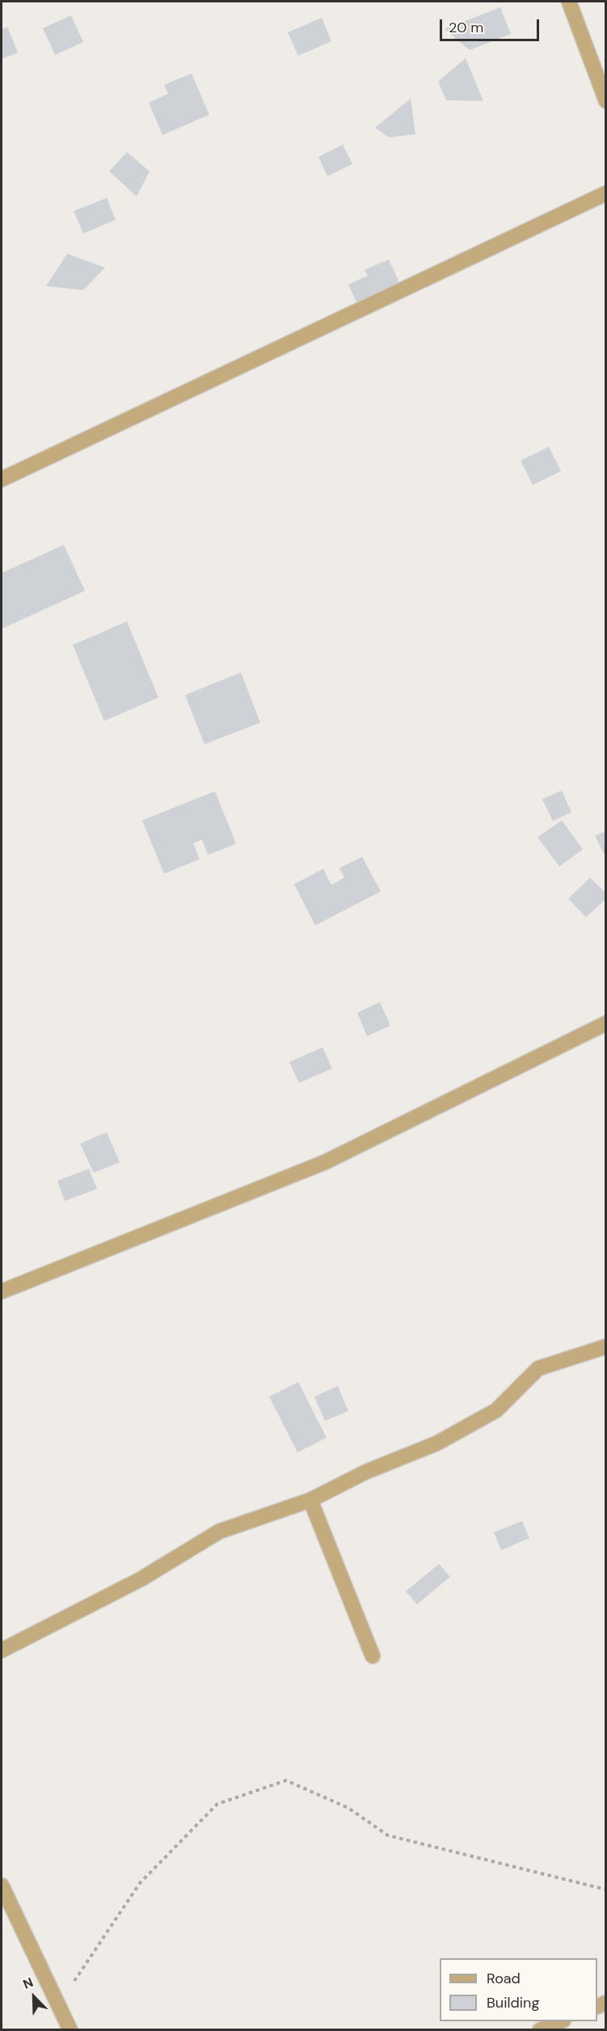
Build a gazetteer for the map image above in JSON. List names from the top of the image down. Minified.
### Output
{"legend":["Road","Building"],"scale_bar":"20 m","north":"top left"}
